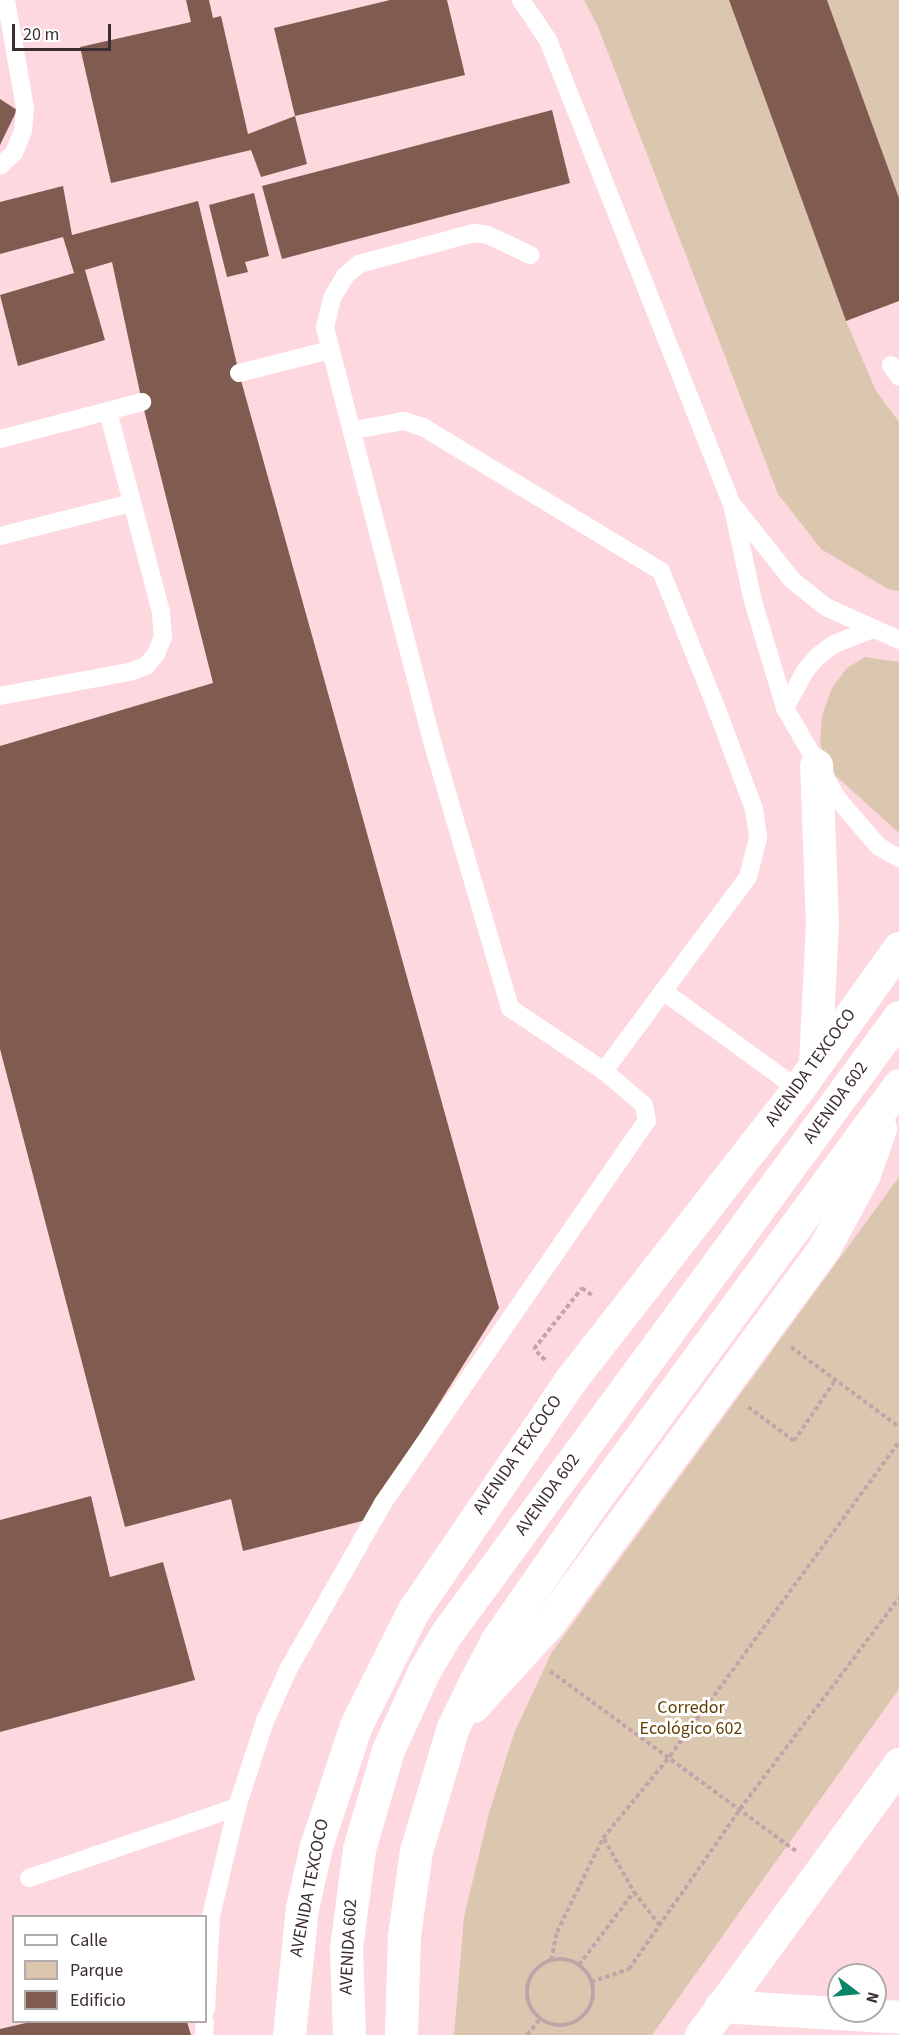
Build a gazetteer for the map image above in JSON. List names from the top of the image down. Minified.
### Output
{"streets":{"main road":["AVENIDA TEXCOCO","AVENIDA 602"]},"parks":["Corredor Ecológico 602"],"legend":["Calle","Parque","Edificio"],"scale_bar":"20 m","north":"right"}
